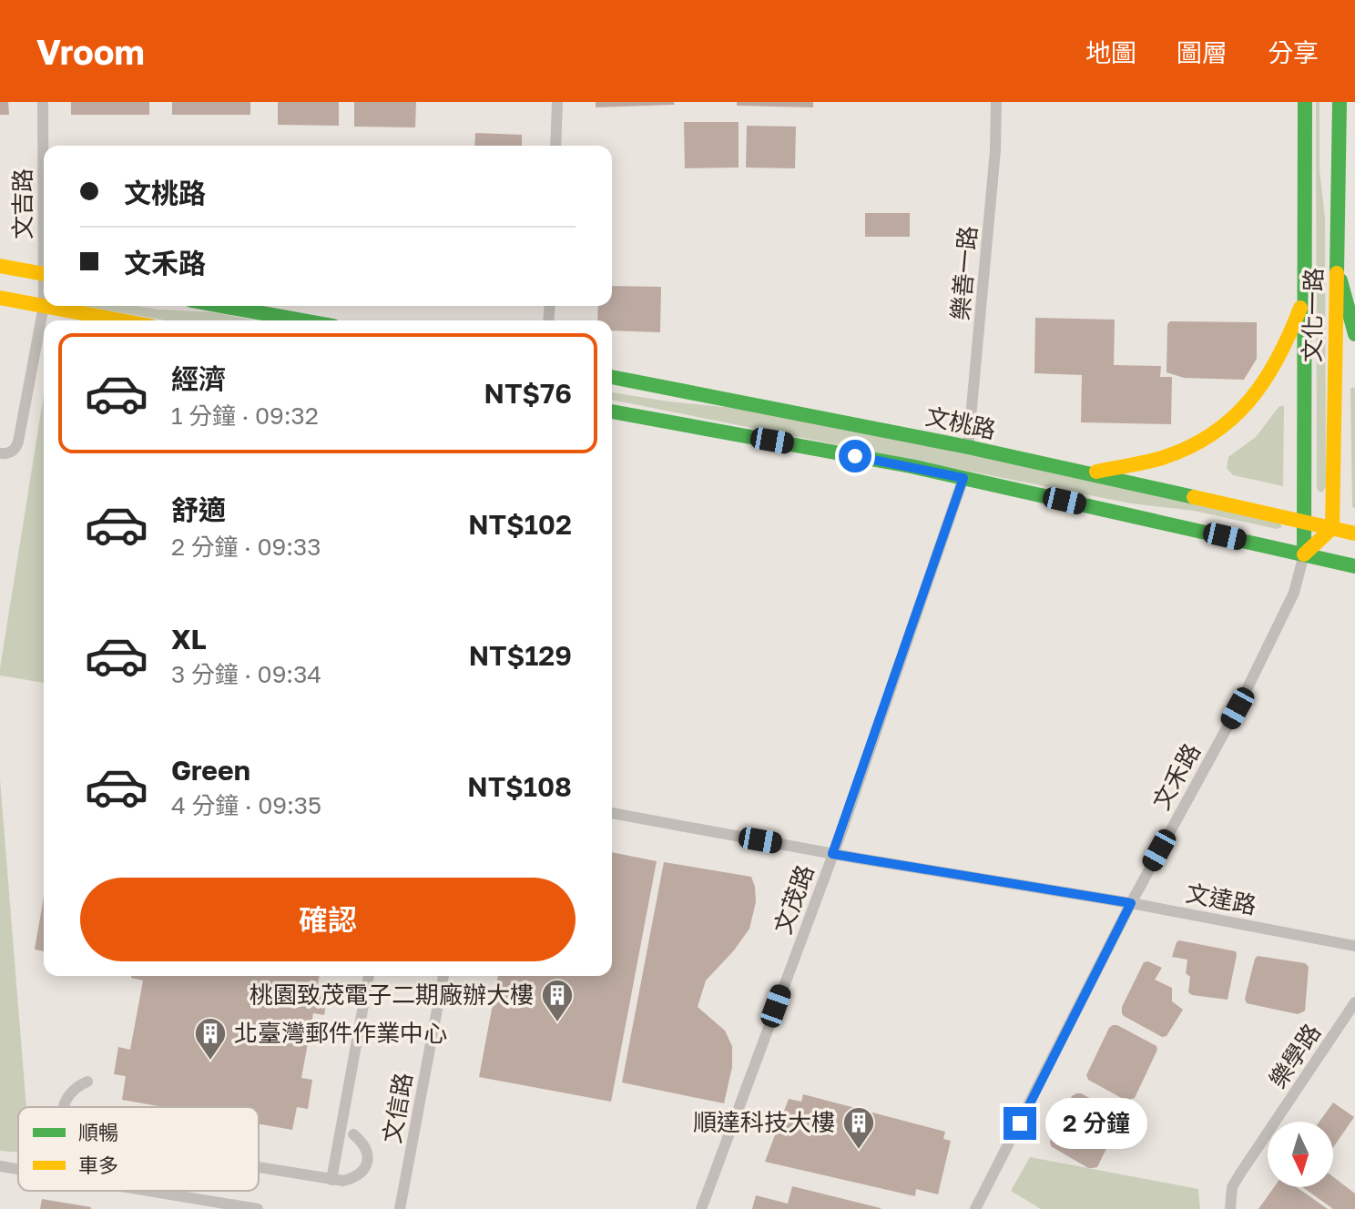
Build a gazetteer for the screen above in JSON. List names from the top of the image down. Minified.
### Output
{"streets":{"street":["文吉路","樂善一路","文化一路","文桃路","文禾路","文茂路","文達路","樂學路","文信路"]},"crossings":[["樂善一路","文桃路"],["文化一路","文桃路"],["文化一路","文禾路"],["文禾路","文達路"],["文茂路","文達路"]],"places":{"building":["桃園致茂電子二期廠辦大樓","北臺灣郵件作業中心","順達科技大樓"]},"legend":["順暢","車多"],"north":"bottom","page":{"header":"Vroom","nav":["地圖","圖層","分享"],"banner":["文桃路","文禾路"],"list":[{"name":"經濟","note":"1 分鐘 · 09:32","value":"NT$76"},{"name":"舒適","note":"2 分鐘 · 09:33","value":"NT$102"},{"name":"XL","note":"3 分鐘 · 09:34","value":"NT$129"},{"name":"Green","note":"4 分鐘 · 09:35","value":"NT$108"}],"buttons":"確認","bubble":"2 分鐘"}}
